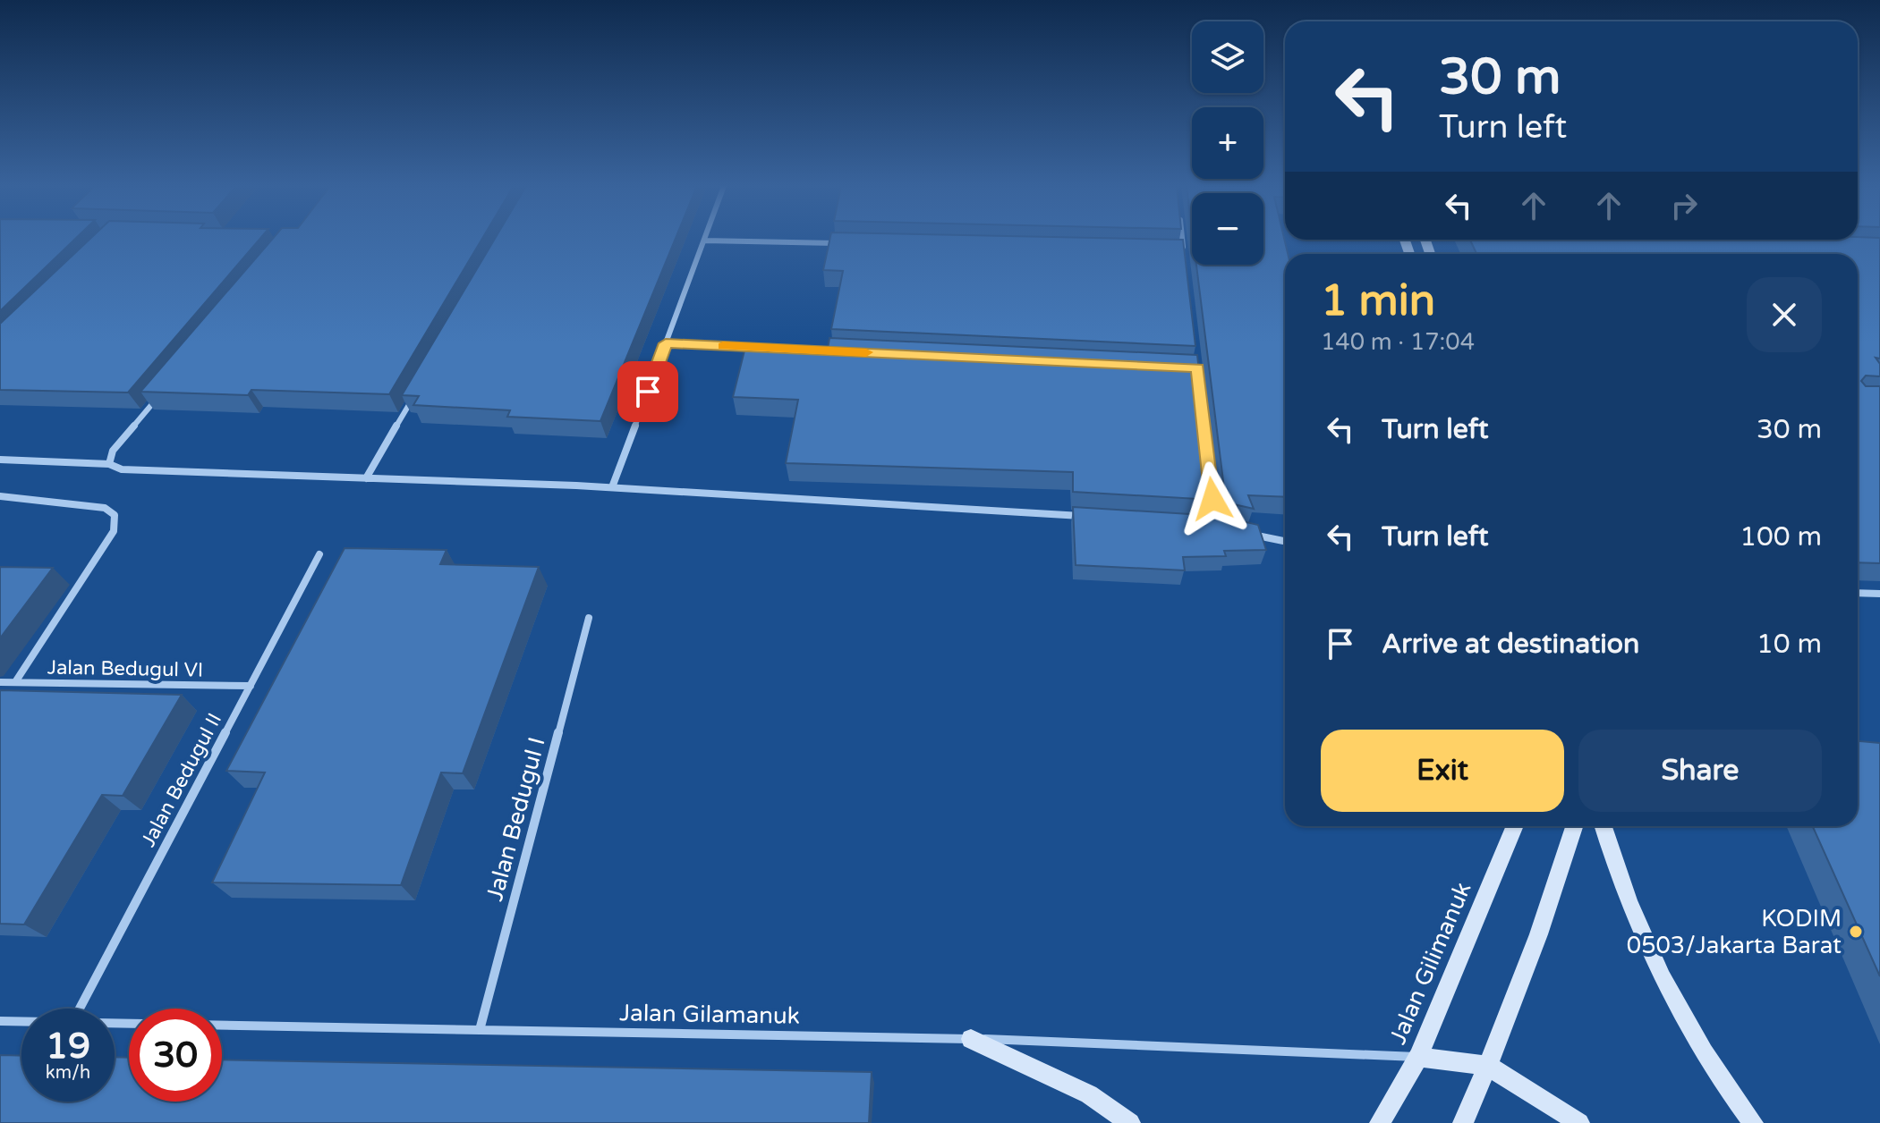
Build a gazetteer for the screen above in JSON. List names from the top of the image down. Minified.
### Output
{"streets":{"street":["Jalan Bedugul VI","Jalan Bedugul II","Jalan Bedugul I","Jalan Gilimanuk","Jalan Gilamanuk"]},"crossings":[["Jalan Bedugul VI","Jalan Bedugul II"],["Jalan Bedugul I","Jalan Gilamanuk"],["Jalan Gilimanuk","Jalan Gilamanuk"]],"places":["KODIM 0503/Jakarta Barat"],"page":{"map_buttons":["+","−"],"turn":["30 m","Turn left"],"heading":["1 min","140 m · 17:04"],"list":[{"name":"Turn left","value":"30 m"},{"name":"Turn left","value":"100 m"},{"name":"Arrive at destination","value":"10 m"}],"buttons":["Exit","Share"],"speed":"19 km/h","limit":"30"}}
